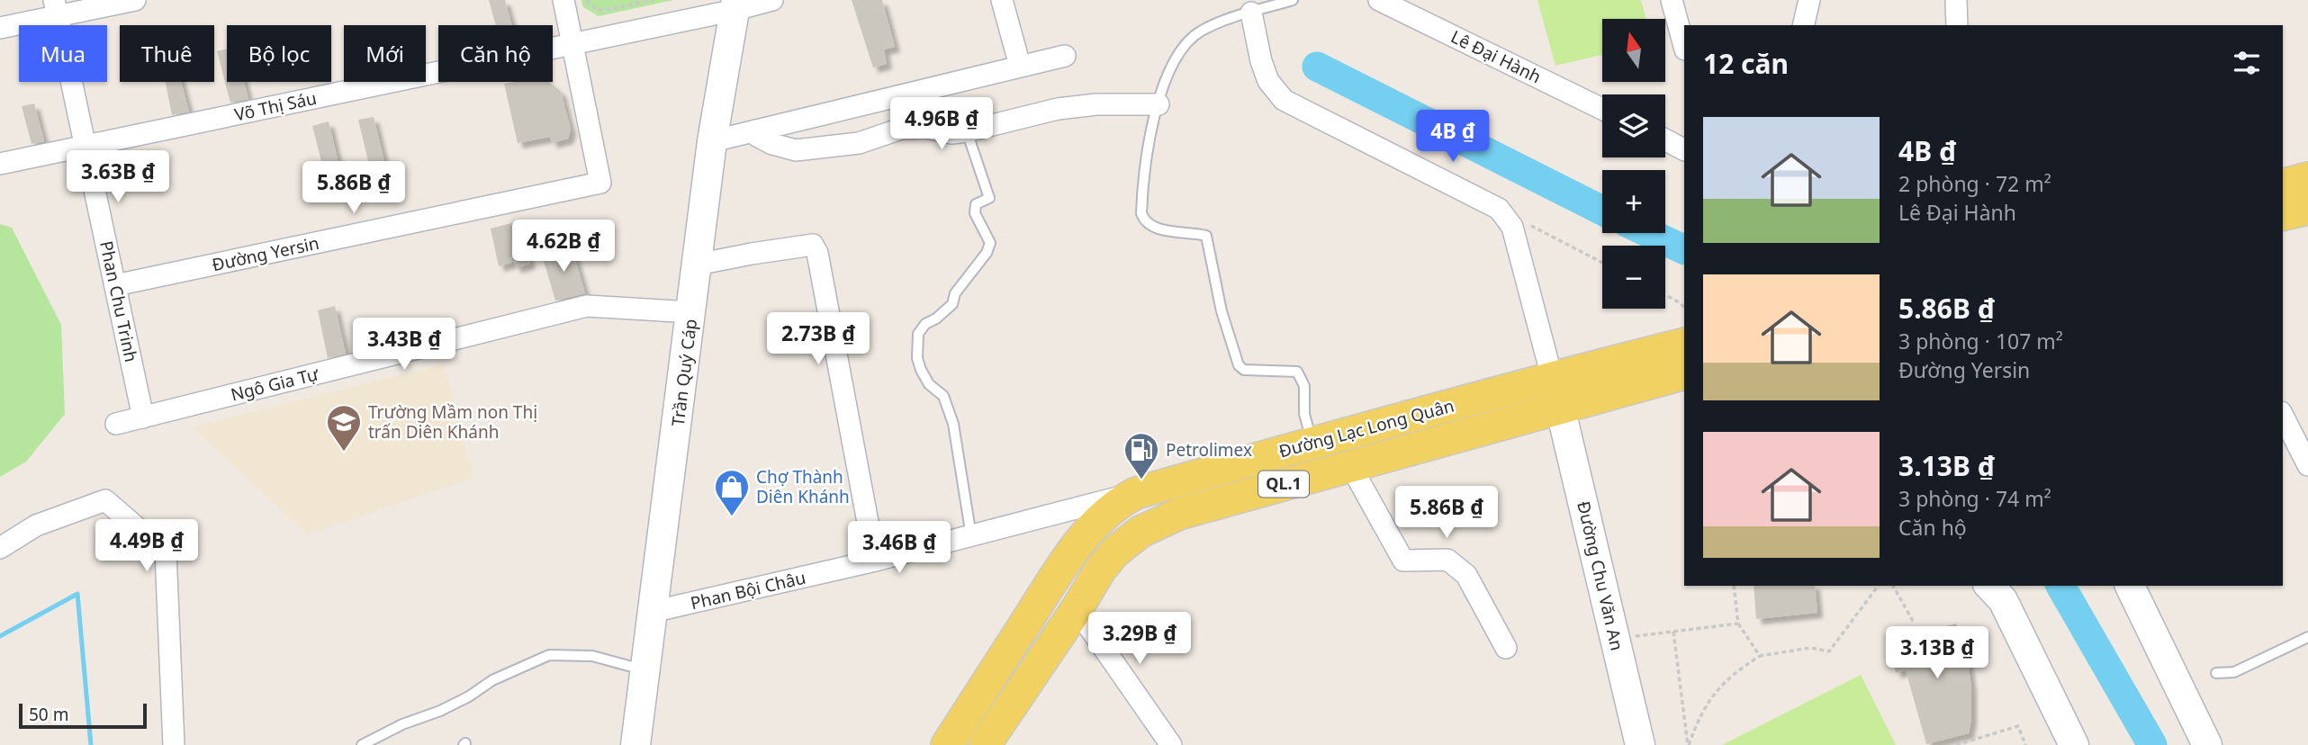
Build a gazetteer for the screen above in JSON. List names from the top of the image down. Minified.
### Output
{"streets":{"main road":["Đường Lạc Long Quân","QL.1"],"street":["Lê Đại Hành","Võ Thị Sáu","Đường Yersin","Phan Chu Trinh","Trần Quý Cáp","Ngô Gia Tự","Đường Chu Văn An","Phan Bội Châu"]},"crossings":[["Võ Thị Sáu","Đường Yersin"],["Võ Thị Sáu","Phan Chu Trinh"],["Võ Thị Sáu","Trần Quý Cáp"],["Đường Yersin","Phan Chu Trinh"],["Phan Chu Trinh","Ngô Gia Tự"],["Trần Quý Cáp","Ngô Gia Tự"],["Trần Quý Cáp","Phan Bội Châu"],["Đường Lạc Long Quân","Đường Chu Văn An"],["Đường Lạc Long Quân","Phan Bội Châu"]],"places":{"school or university":["Trường Mầm non Thị trấn Diên Khánh"],"fuel station":["Petrolimex"],"shop":["Chợ Thành Diên Khánh"]},"scale_bar":"50 m","north":"top","page":{"map_buttons":["+","−"],"chip":["Mua","Thuê","Bộ lọc","Mới","Căn hộ"],"heading":"12 căn","price":["4.96B ₫","4B ₫","3.63B ₫","5.86B ₫","4.62B ₫","2.73B ₫","3.43B ₫","5.86B ₫","4.49B ₫","3.46B ₫","3.29B ₫","3.13B ₫"],"list":[{"name":"4B ₫","note":"2 phòng · 72 m² · Lê Đại Hành"},{"name":"5.86B ₫","note":"3 phòng · 107 m² · Đường Yersin"},{"name":"3.13B ₫","note":"3 phòng · 74 m² · Căn hộ"}],"scale":"50 m"}}
